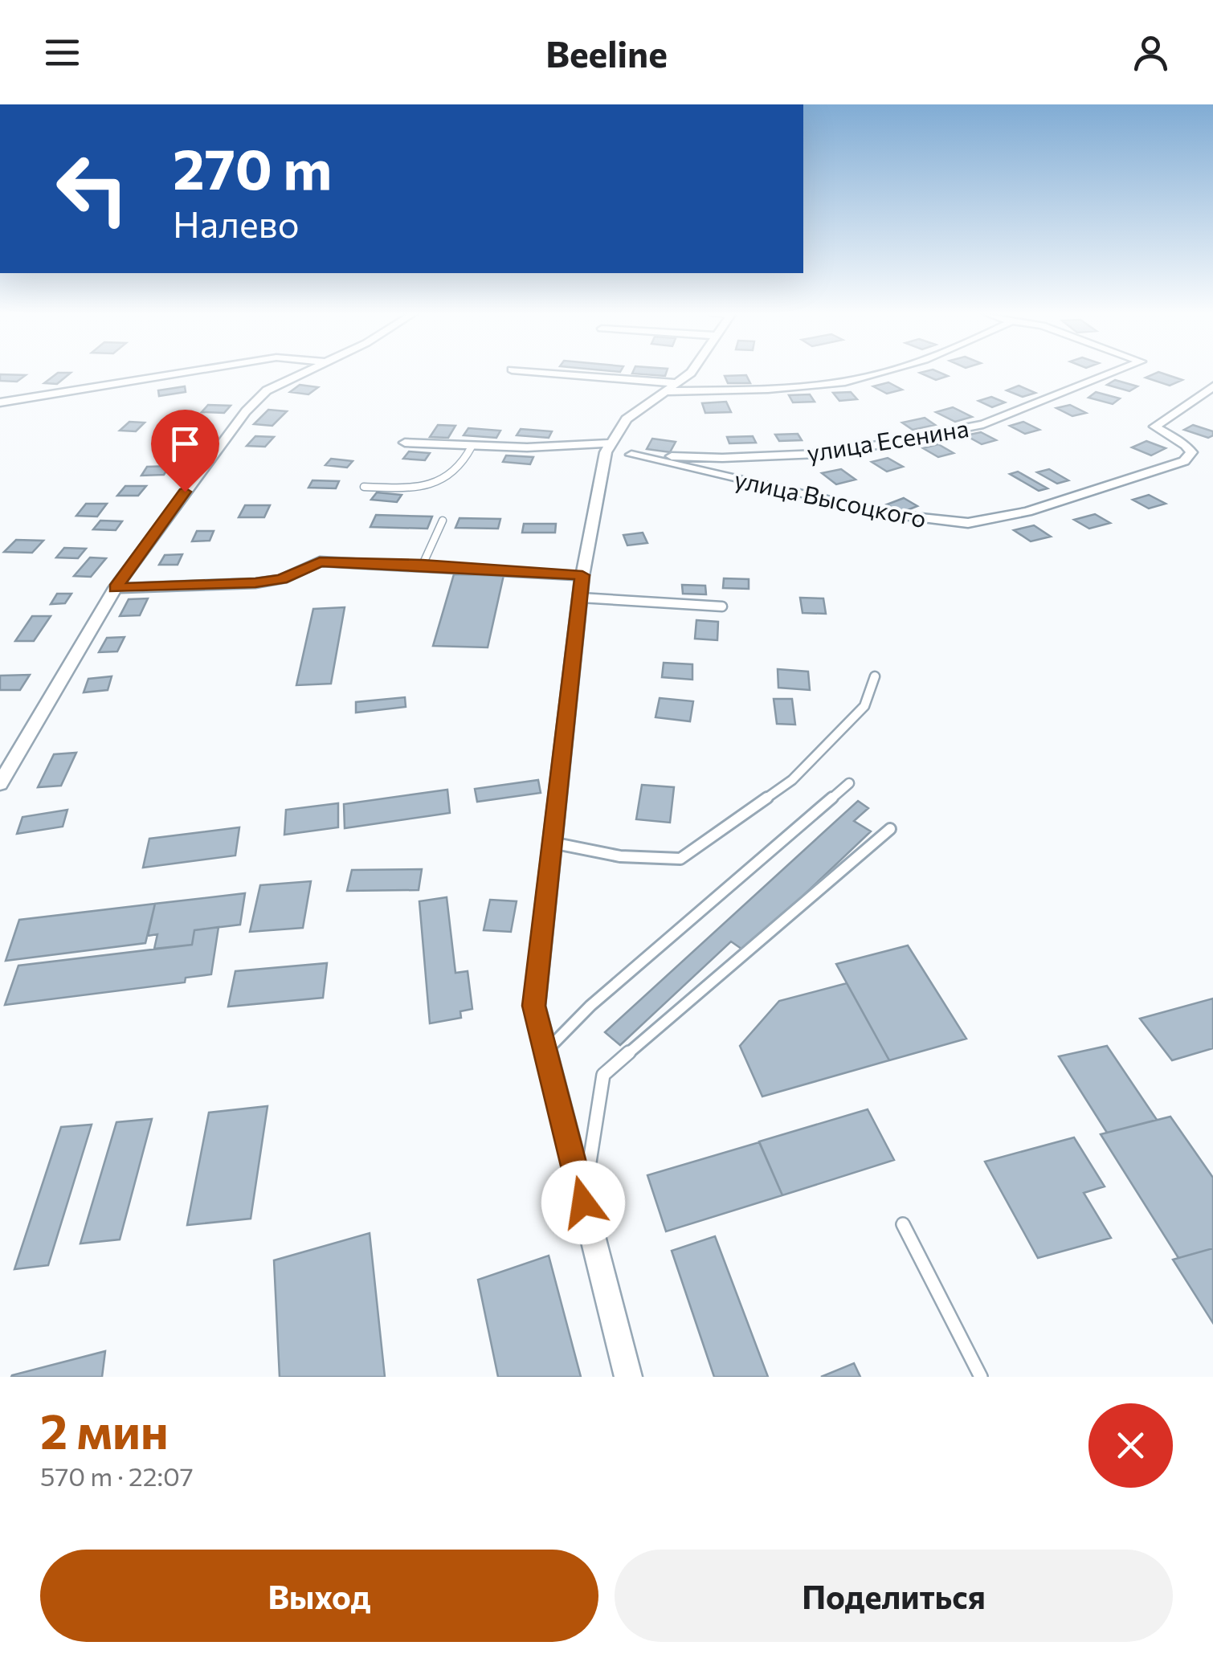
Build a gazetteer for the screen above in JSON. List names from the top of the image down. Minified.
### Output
{"streets":{"street":["улица Есенина","улица Высоцкого"]},"crossings":[["улица Есенина","улица Высоцкого"]],"page":{"header":"Beeline","turn":["270 m","Налево"],"heading":["2 мин","570 m · 22:07"],"buttons":["Выход","Поделиться"]}}
